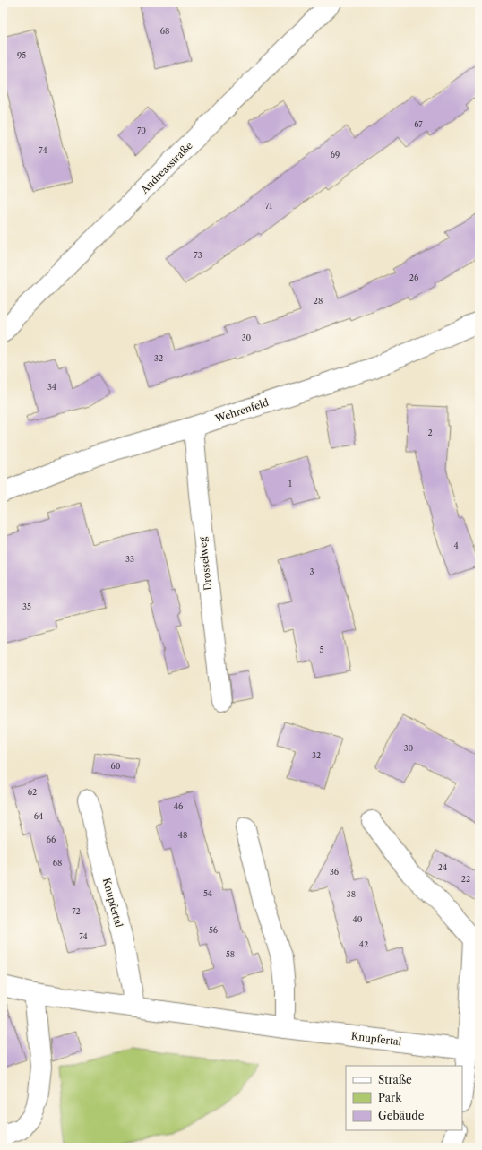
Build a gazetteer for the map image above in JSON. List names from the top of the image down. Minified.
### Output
{"streets":{"street":["Andreasstraße","Wehrenfeld","Drosselweg","Knupfertal"]},"crossings":[["Wehrenfeld","Drosselweg"]],"house_numbers":["68","95","67","70","74","69","71","73","26","28","30","32","34","2","1","4","33","3","35","5","30","32","60","62","46","64","48","66","68","24","36","22","54","38","72","40","56","74","42","58"],"legend":["Straße","Park","Gebäude"]}
